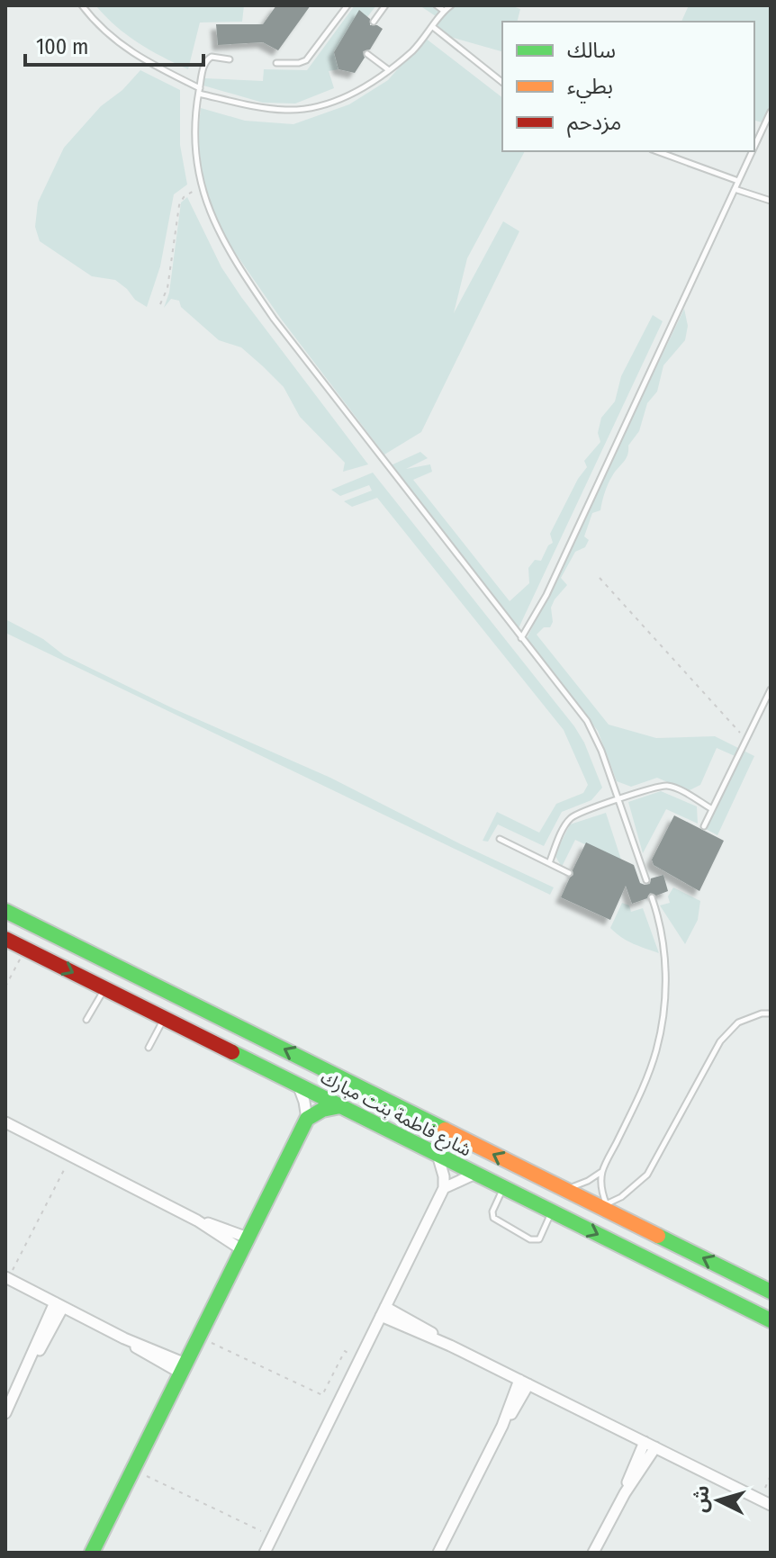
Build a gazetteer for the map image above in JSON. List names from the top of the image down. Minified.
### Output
{"streets":{"street":["شارع فاطمة بنت مبارك"]},"legend":["سالك","بطيء","مزدحم"],"scale_bar":"100 m","north":"left"}
